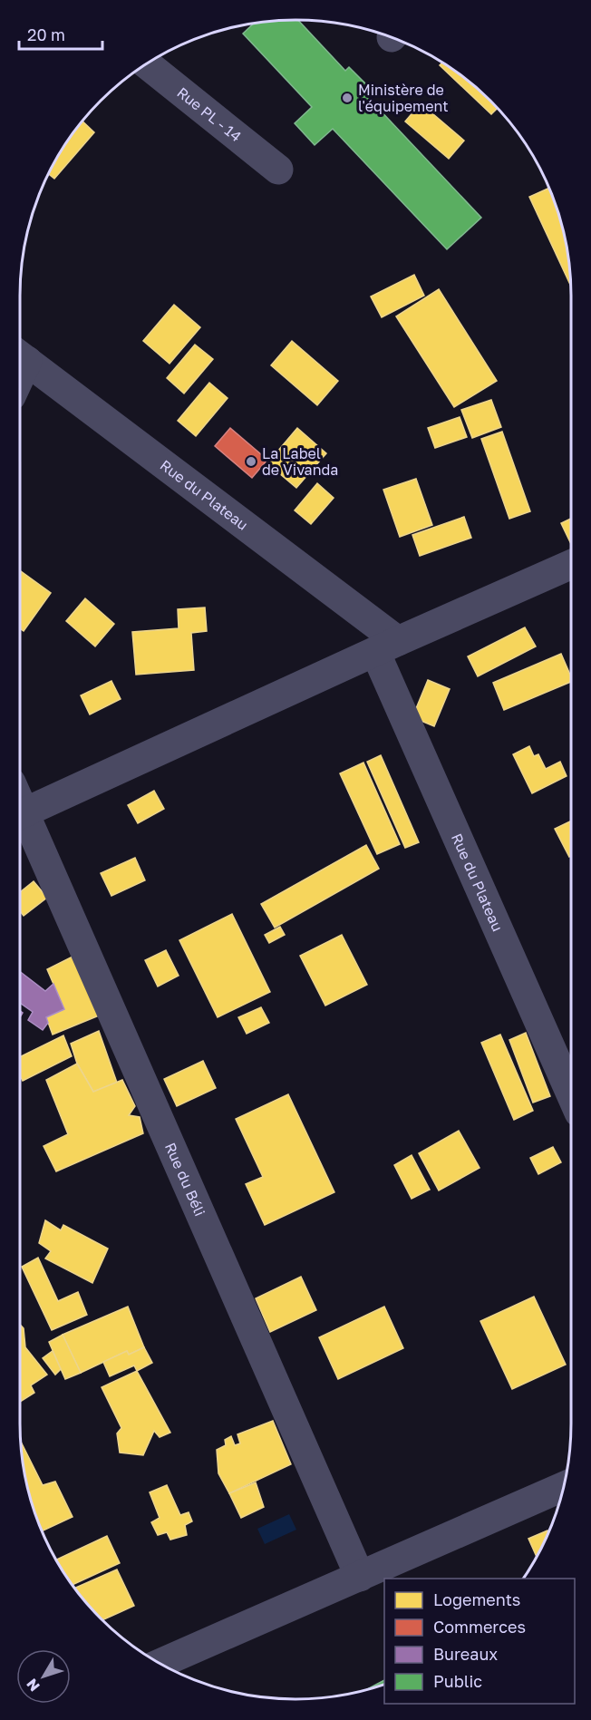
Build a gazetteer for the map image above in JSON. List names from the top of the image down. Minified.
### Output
{"streets":{"street":["Rue PL - 14","Rue du Plateau","Rue du Béli"]},"places":["Ministère de l'équipement","La Label de Vivanda"],"legend":["Logements","Commerces","Bureaux","Public"],"scale_bar":"20 m","north":"bottom left"}
